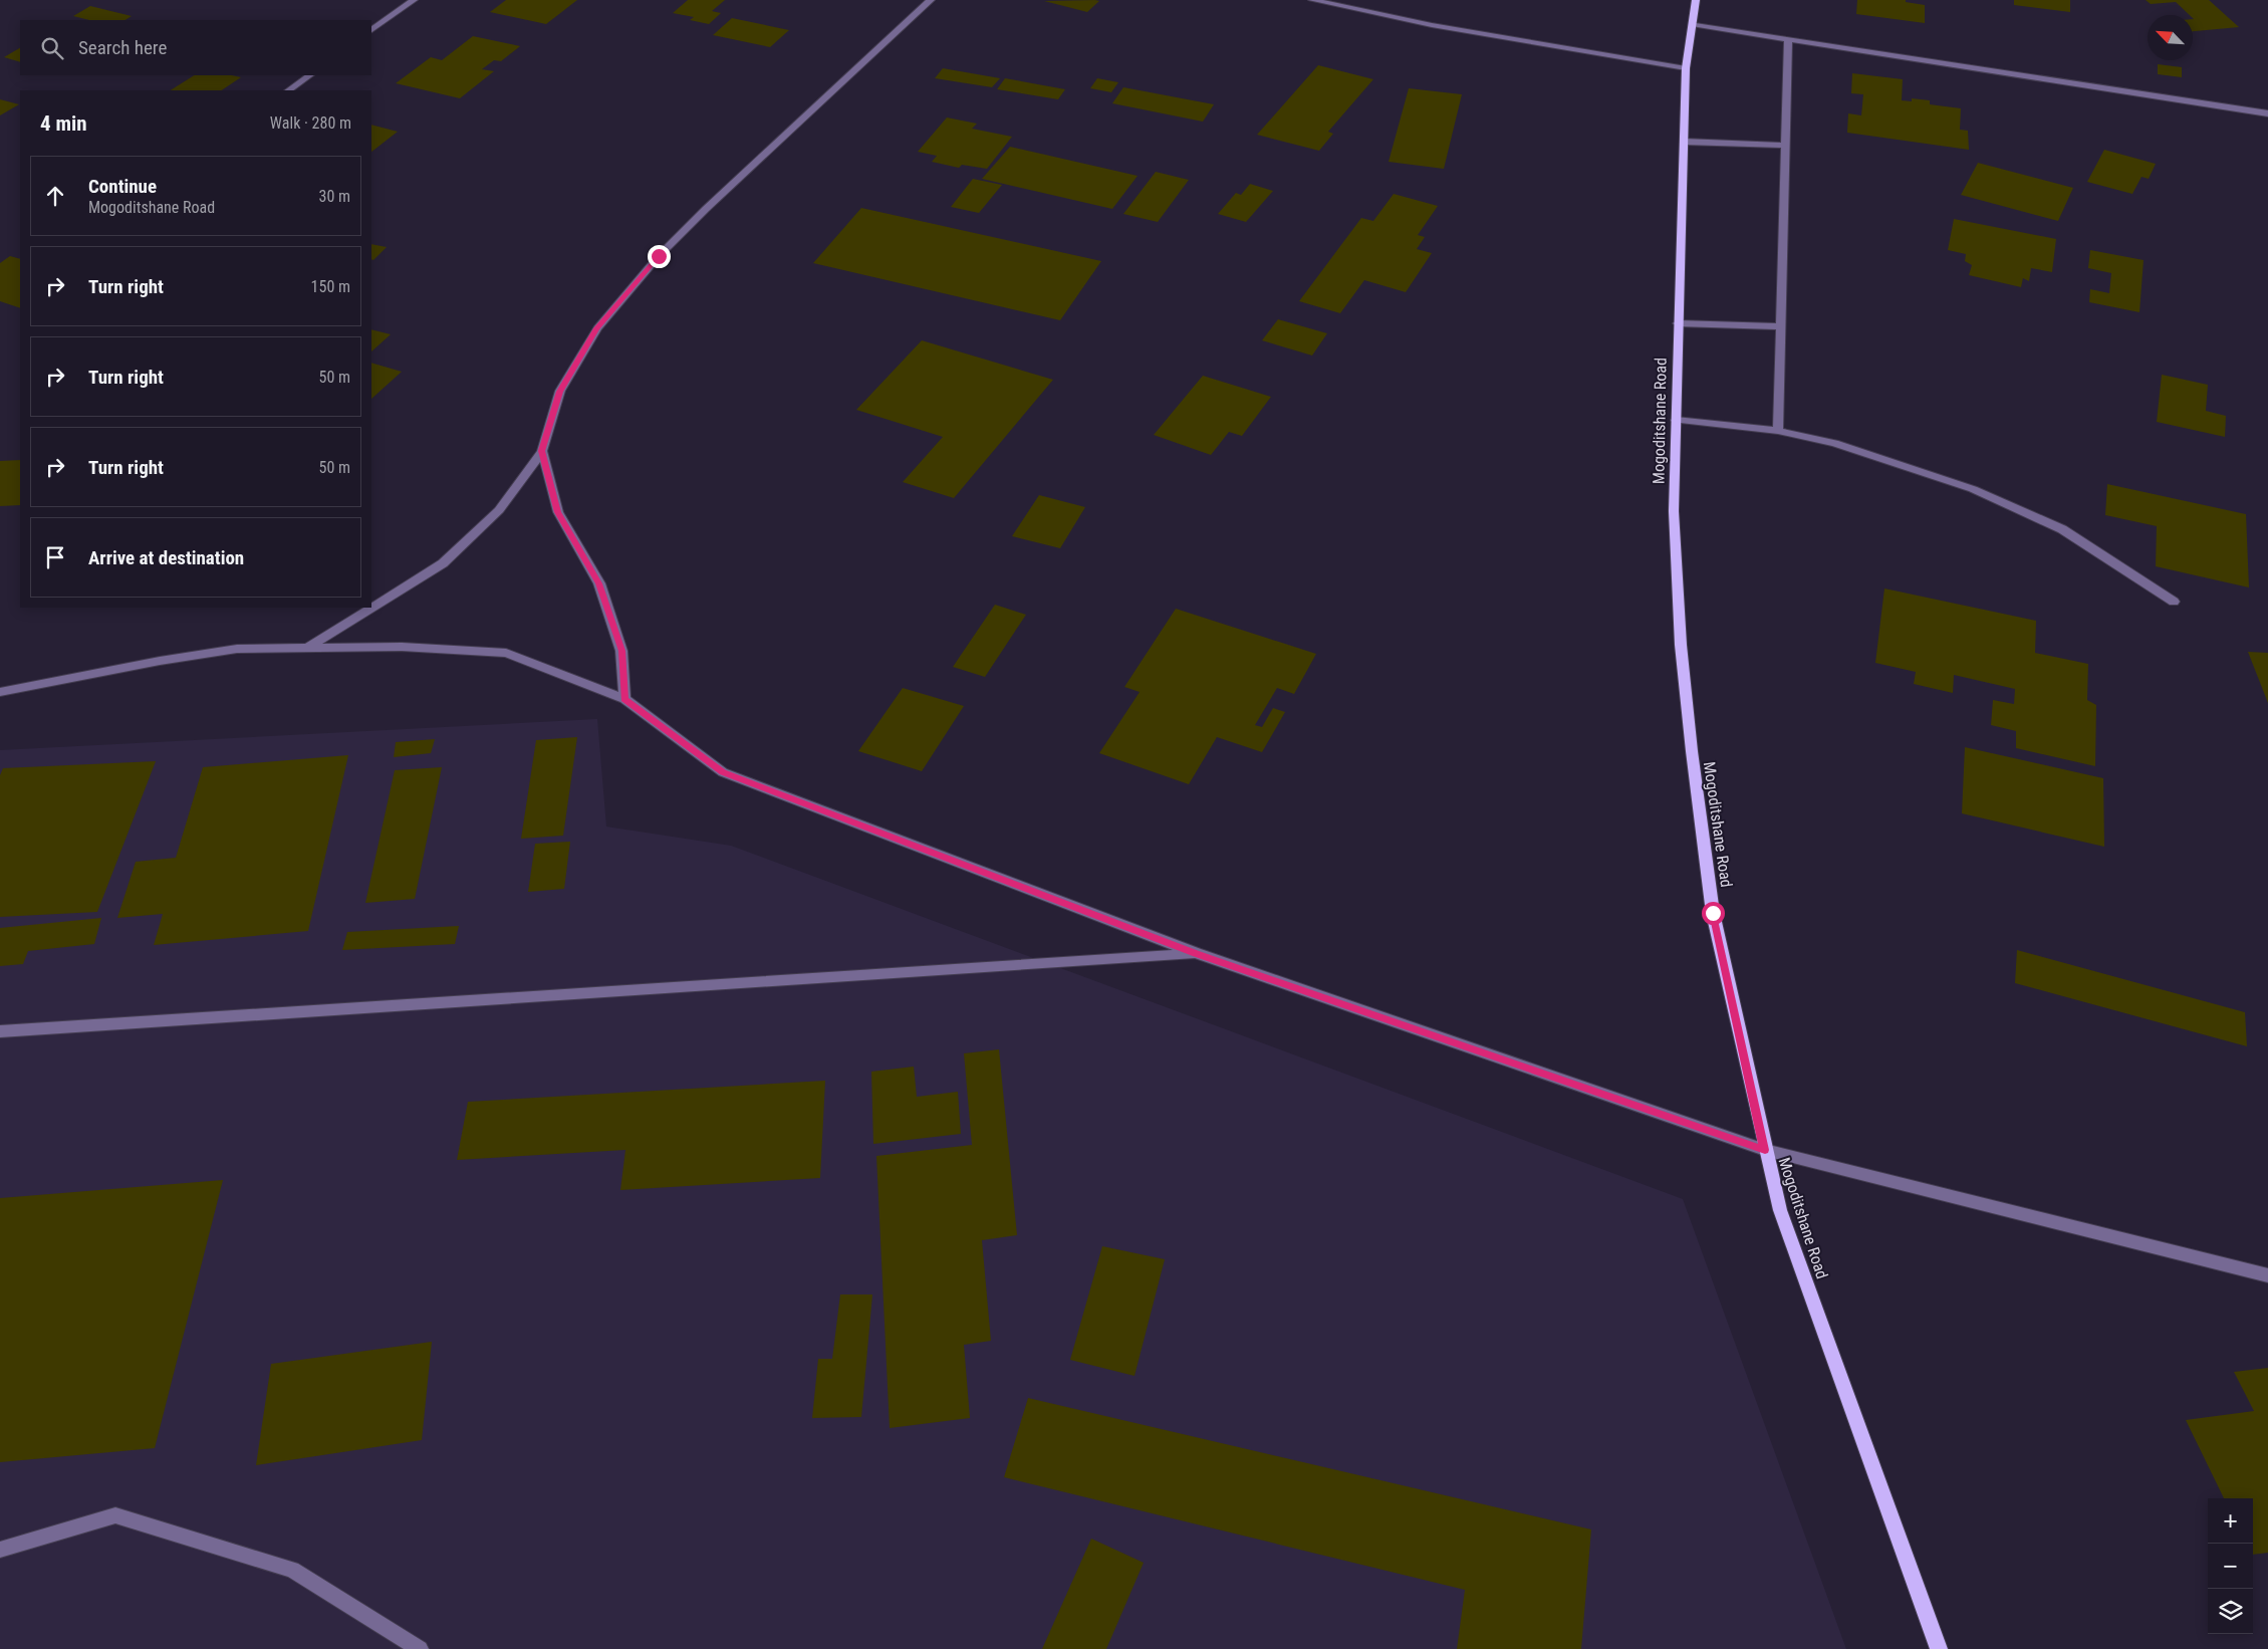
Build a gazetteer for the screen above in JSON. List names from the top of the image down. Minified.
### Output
{"streets":{"main road":["Mogoditshane Road"]},"north":"top left","page":{"search":"Search here","heading":["4 min","Walk · 280 m"],"list":[["Continue","Mogoditshane Road","30 m"],["Turn right","150 m"],["Turn right","50 m"],["Turn right","50 m"],"Arrive at destination"],"map_buttons":["+","−"]}}
